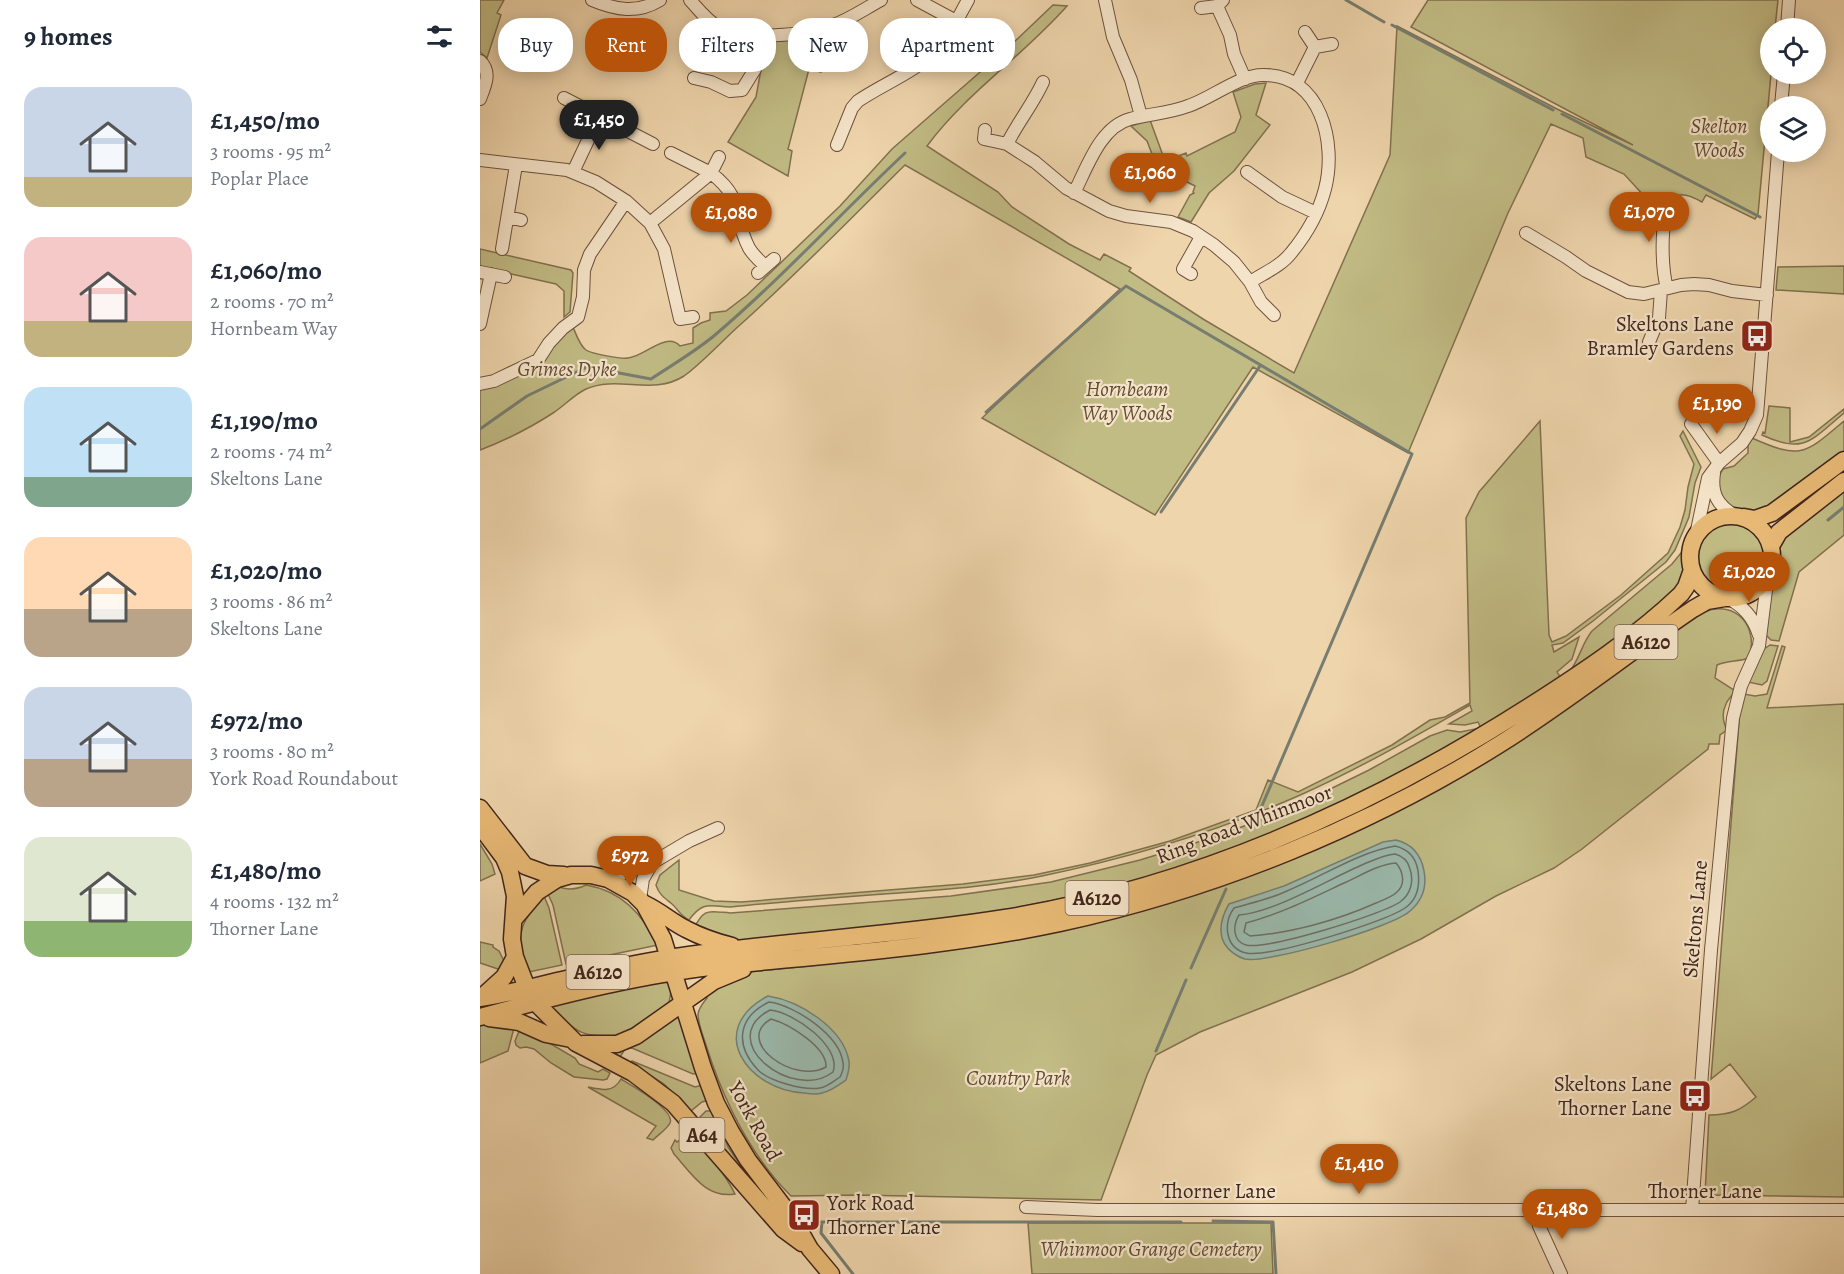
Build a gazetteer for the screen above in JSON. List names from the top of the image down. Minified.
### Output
{"streets":{"highway":["A6120","Ring Road Whinmoor","York Road","A64"],"street":["Skeltons Lane","Thorner Lane"]},"crossings":[["A6120","Ring Road Whinmoor"],["A6120","York Road"],["Ring Road Whinmoor","Skeltons Lane"],["Ring Road Whinmoor","York Road"],["Skeltons Lane","Thorner Lane"]],"parks":["Skelton Woods","Grimes Dyke","Hornbeam Way Woods","Country Park","Whinmoor Grange Cemetery"],"places":{"bus stop":["Skeltons Lane Bramley Gardens","Skeltons Lane Thorner Lane","York Road Thorner Lane"]},"page":{"heading":"9 homes","chip":["Buy","Rent","Filters","New","Apartment"],"list":[{"name":"£1,450/mo","note":"3 rooms · 95 m² · Poplar Place"},{"name":"£1,060/mo","note":"2 rooms · 70 m² · Hornbeam Way"},{"name":"£1,190/mo","note":"2 rooms · 74 m² · Skeltons Lane"},{"name":"£1,020/mo","note":"3 rooms · 86 m² · Skeltons Lane"},{"name":"£972/mo","note":"3 rooms · 80 m² · York Road Roundabout"},{"name":"£1,480/mo","note":"4 rooms · 132 m² · Thorner Lane"}],"price":["£1,450","£1,060","£1,070","£1,080","£1,190","£1,020","£972","£1,410","£1,480"]}}
